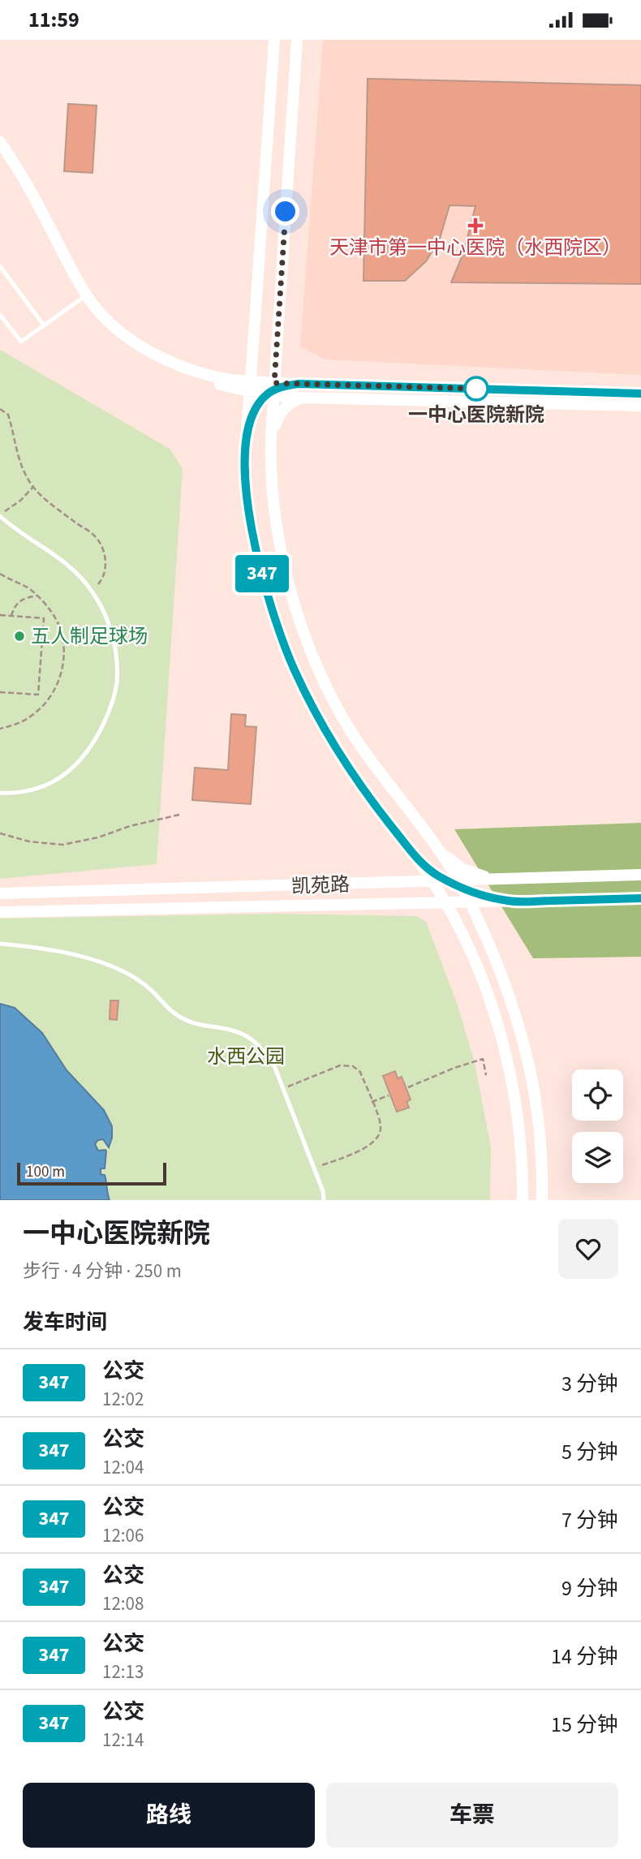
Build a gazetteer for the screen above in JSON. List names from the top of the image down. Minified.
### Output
{"streets":{"main road":["凯苑路"]},"parks":["水西公园"],"places":{"health":["天津市第一中心医院（水西院区）"],"other":["一中心医院新院","五人制足球场"]},"lines":["bus line 347"],"scale_bar":"100 m","page":{"status":"11:59","on_map":"347","scale":"100 m","heading":[["一中心医院新院","步行 · 4 分钟 · 250 m"],"发车时间"],"list":[{"mark":"347","name":"公交","note":"12:02","value":"3 分钟"},{"mark":"347","name":"公交","note":"12:04","value":"5 分钟"},{"mark":"347","name":"公交","note":"12:06","value":"7 分钟"},{"mark":"347","name":"公交","note":"12:08","value":"9 分钟"},{"mark":"347","name":"公交","note":"12:13","value":"14 分钟"},{"mark":"347","name":"公交","note":"12:14","value":"15 分钟"}],"buttons":["路线","车票"]}}
